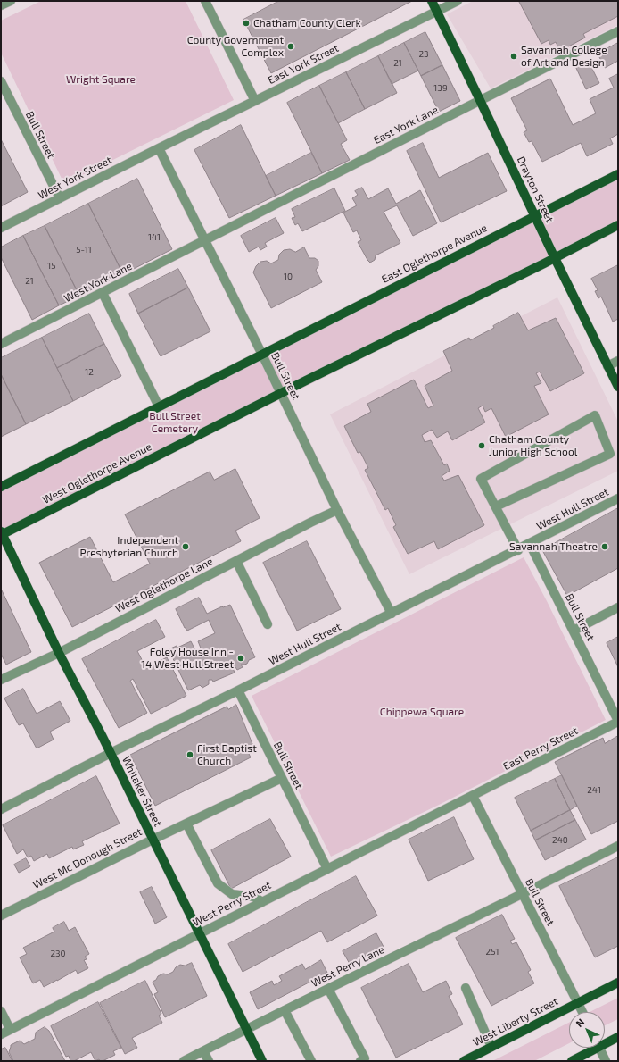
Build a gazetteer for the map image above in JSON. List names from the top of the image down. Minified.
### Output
{"streets":{"main road":["Drayton Street","East Oglethorpe Avenue","West Oglethorpe Avenue","Whitaker Street","West Liberty Street"],"street":["East York Street","East York Lane","Bull Street","West York Street","West York Lane","West Hull Street","West Oglethorpe Lane","East Perry Street","West Mc Donough Street","West Perry Street","West Perry Lane"]},"crossings":[["East York Street","Bull Street"],["East York Street","West York Street"],["East York Street","Drayton Street"],["East York Lane","Bull Street"],["East York Lane","Drayton Street"],["East York Lane","West York Lane"],["Bull Street","West York Street"],["Bull Street","East Oglethorpe Avenue"],["Bull Street","West York Lane"],["Bull Street","West Oglethorpe Avenue"],["Bull Street","West Hull Street"],["Bull Street","West Oglethorpe Lane"],["Bull Street","East Perry Street"],["Bull Street","West Mc Donough Street"],["Bull Street","West Perry Street"],["Bull Street","West Perry Lane"],["Bull Street","West Liberty Street"],["Drayton Street","East Oglethorpe Avenue"],["West Oglethorpe Avenue","Whitaker Street"],["West Hull Street","Whitaker Street"],["West Oglethorpe Lane","Whitaker Street"],["East Perry Street","West Perry Street"],["Whitaker Street","West Mc Donough Street"],["Whitaker Street","West Perry Street"],["Whitaker Street","West Perry Lane"]],"parks":["Wright Square","Bull Street Cemetery","Chippewa Square"],"places":["Chatham County Clerk","County Government Complex","Savannah College of Art and Design","Chatham County Junior High School","Independent Presbyterian Church","Savannah Theatre","Foley House Inn - 14 West Hull Street","First Baptist Church"],"house_numbers":["23","21","139","141","5-11","15","10","21","12","241","240","251","230"],"north":"top left"}
